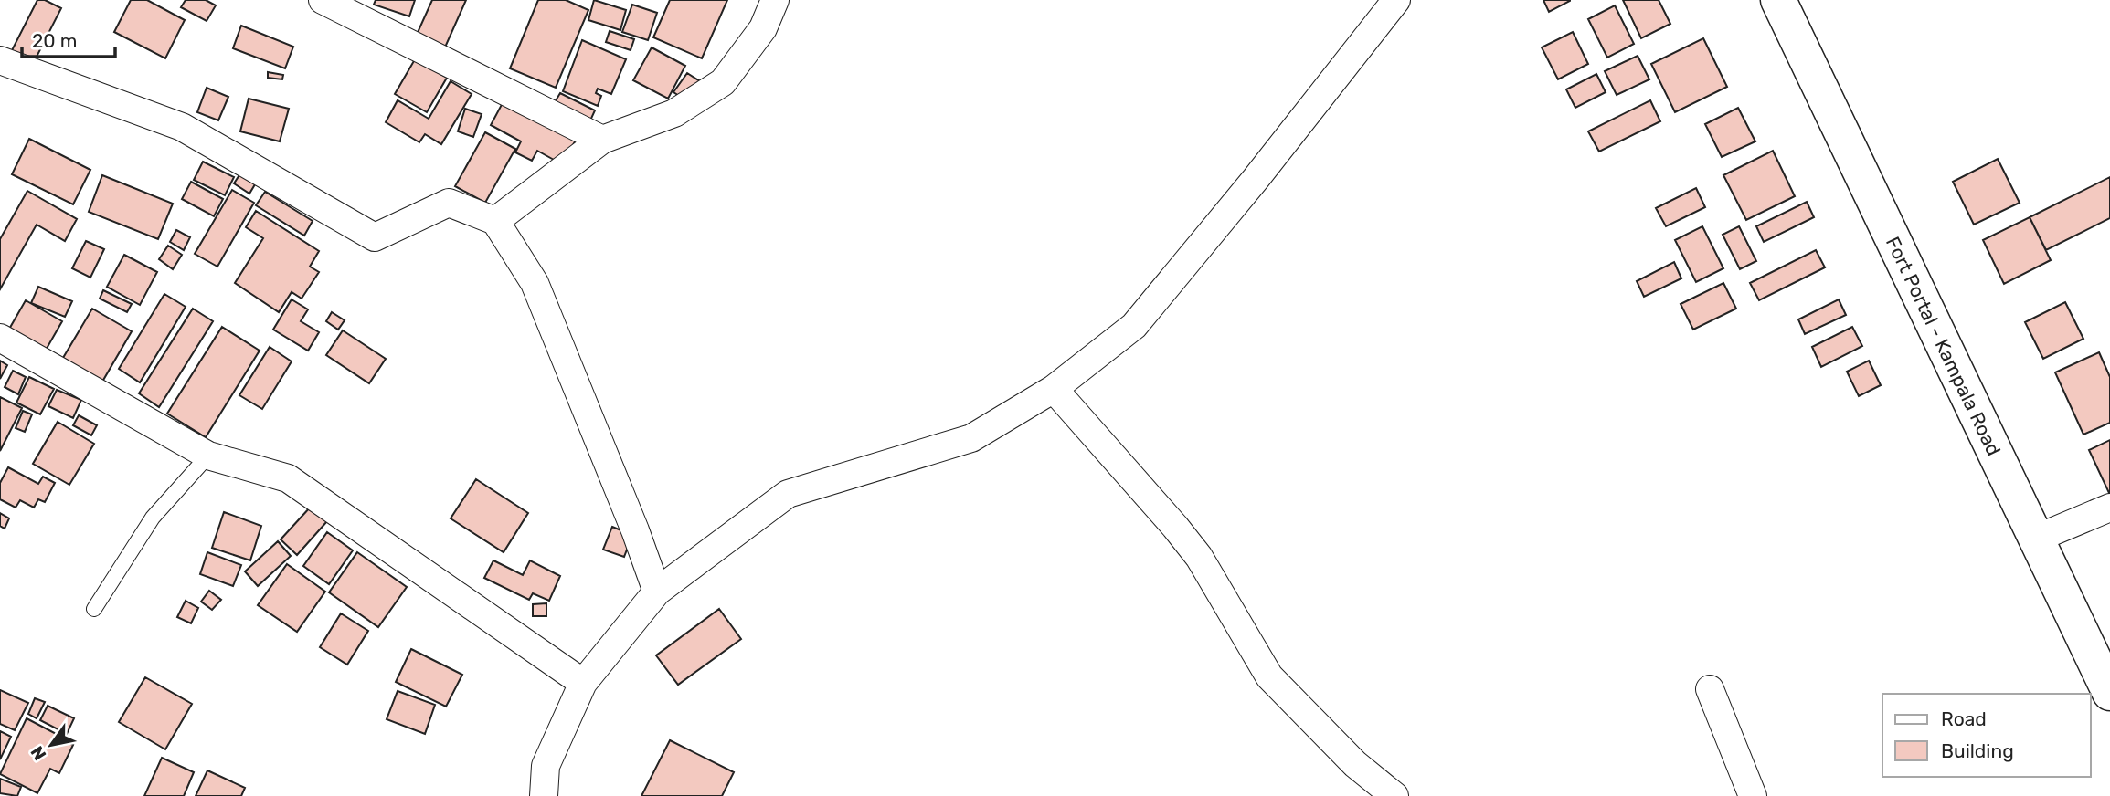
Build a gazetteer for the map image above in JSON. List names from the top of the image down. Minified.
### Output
{"streets":{"main road":["Fort Portal - Kampala Road"]},"legend":["Road","Building"],"scale_bar":"20 m","north":"bottom left"}
